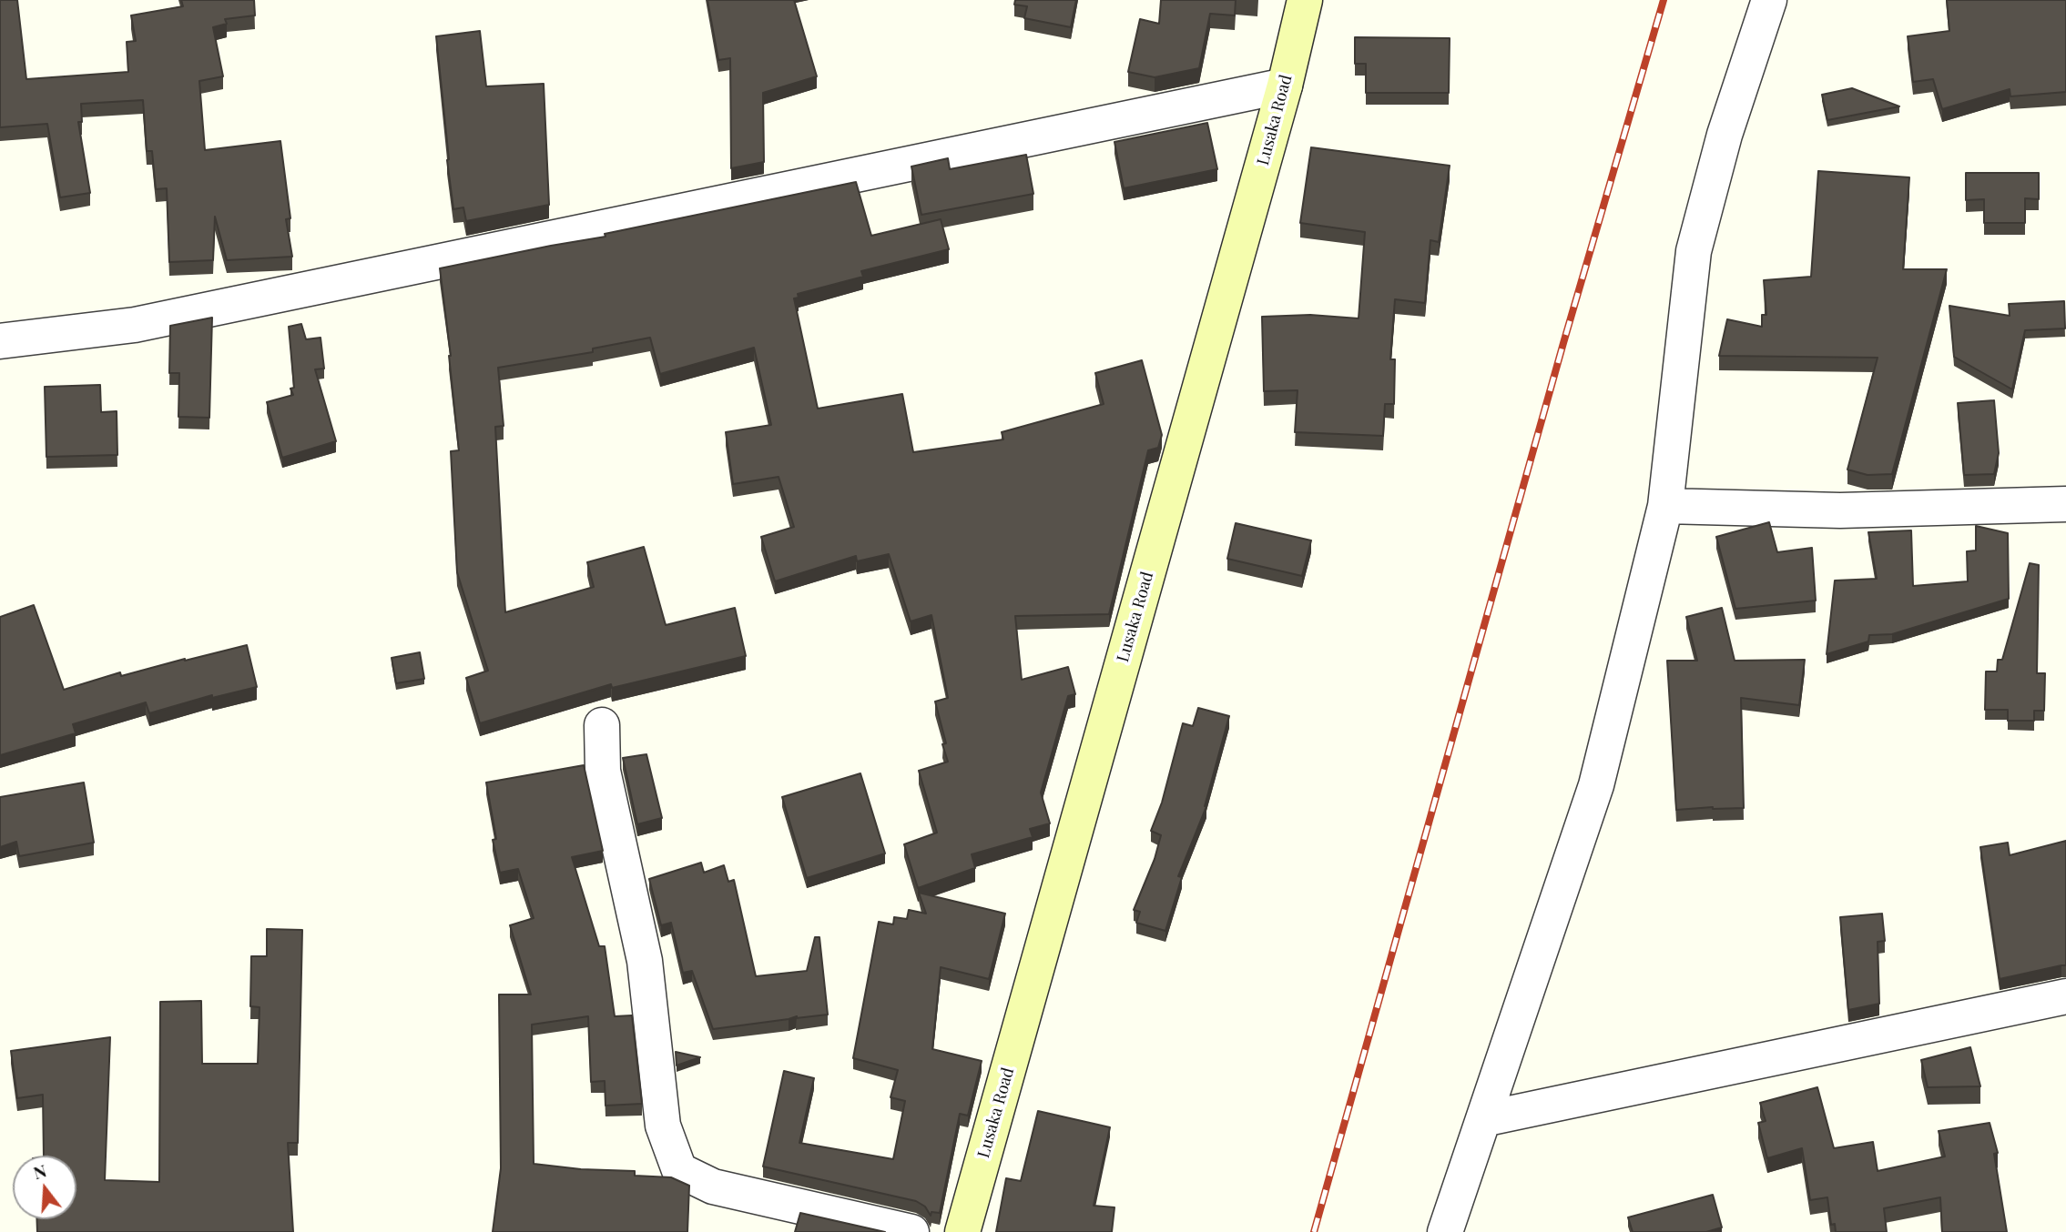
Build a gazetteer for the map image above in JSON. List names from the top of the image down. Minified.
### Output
{"streets":{"street":["Lusaka Road"]},"north":"top"}
